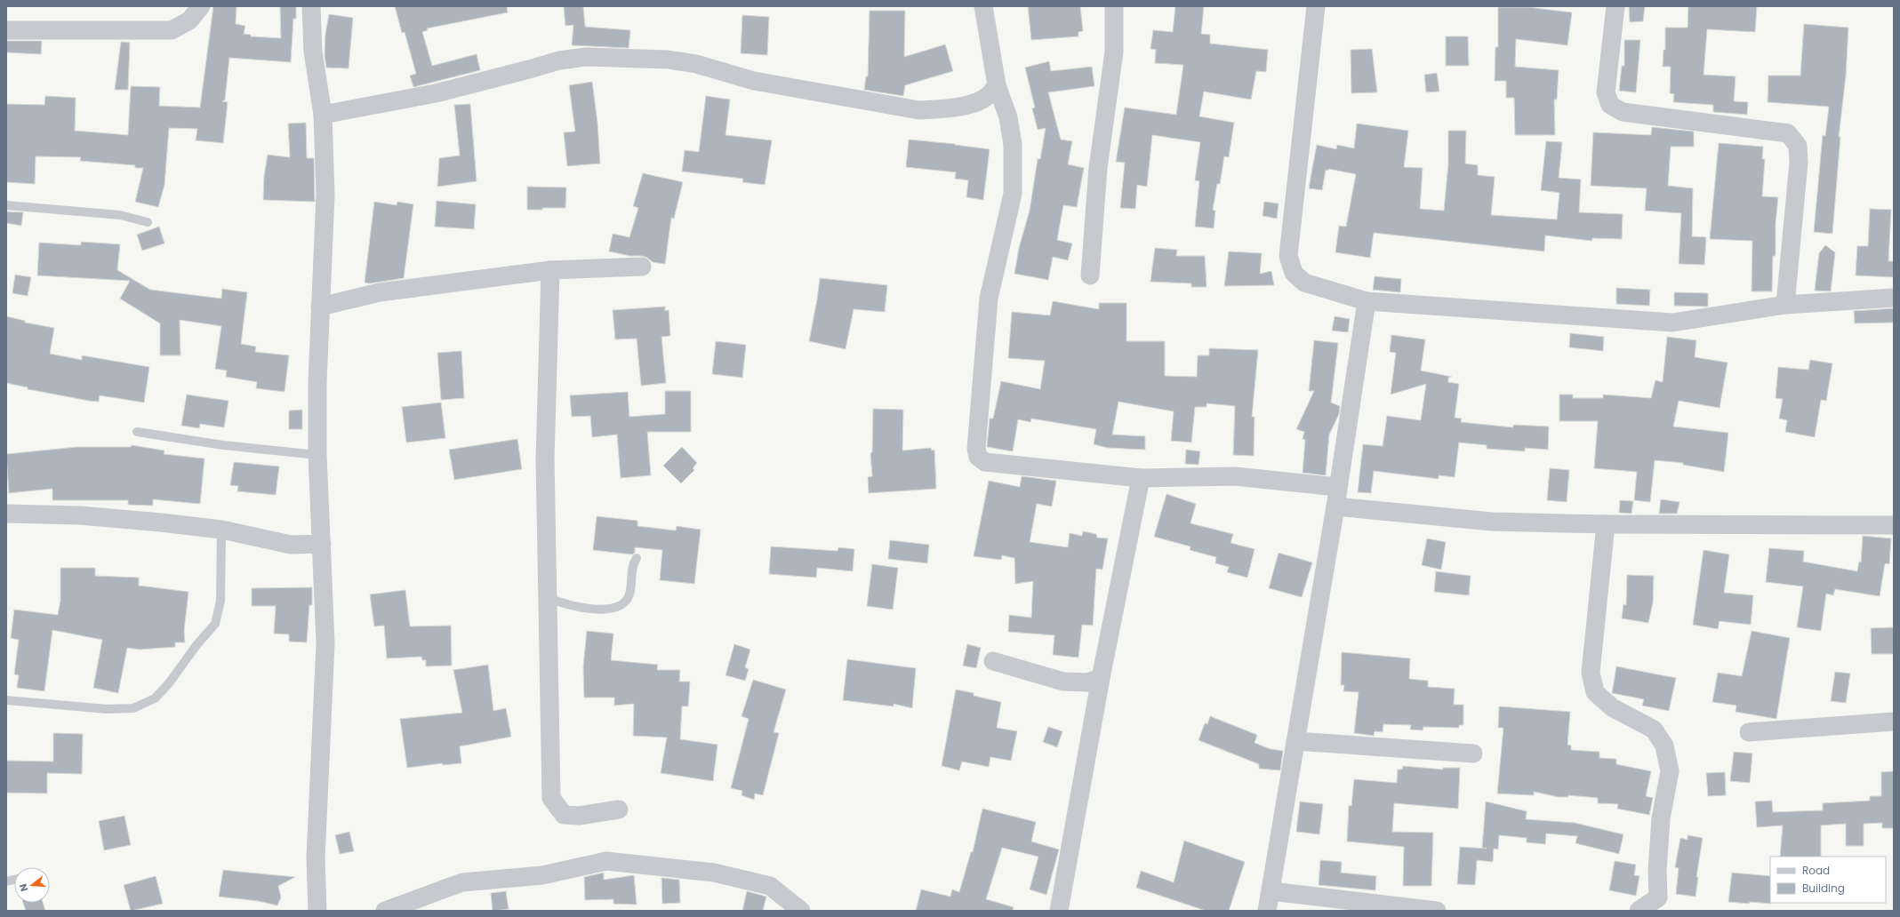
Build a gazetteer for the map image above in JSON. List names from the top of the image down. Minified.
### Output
{"legend":["Road","Building"],"north":"left"}
